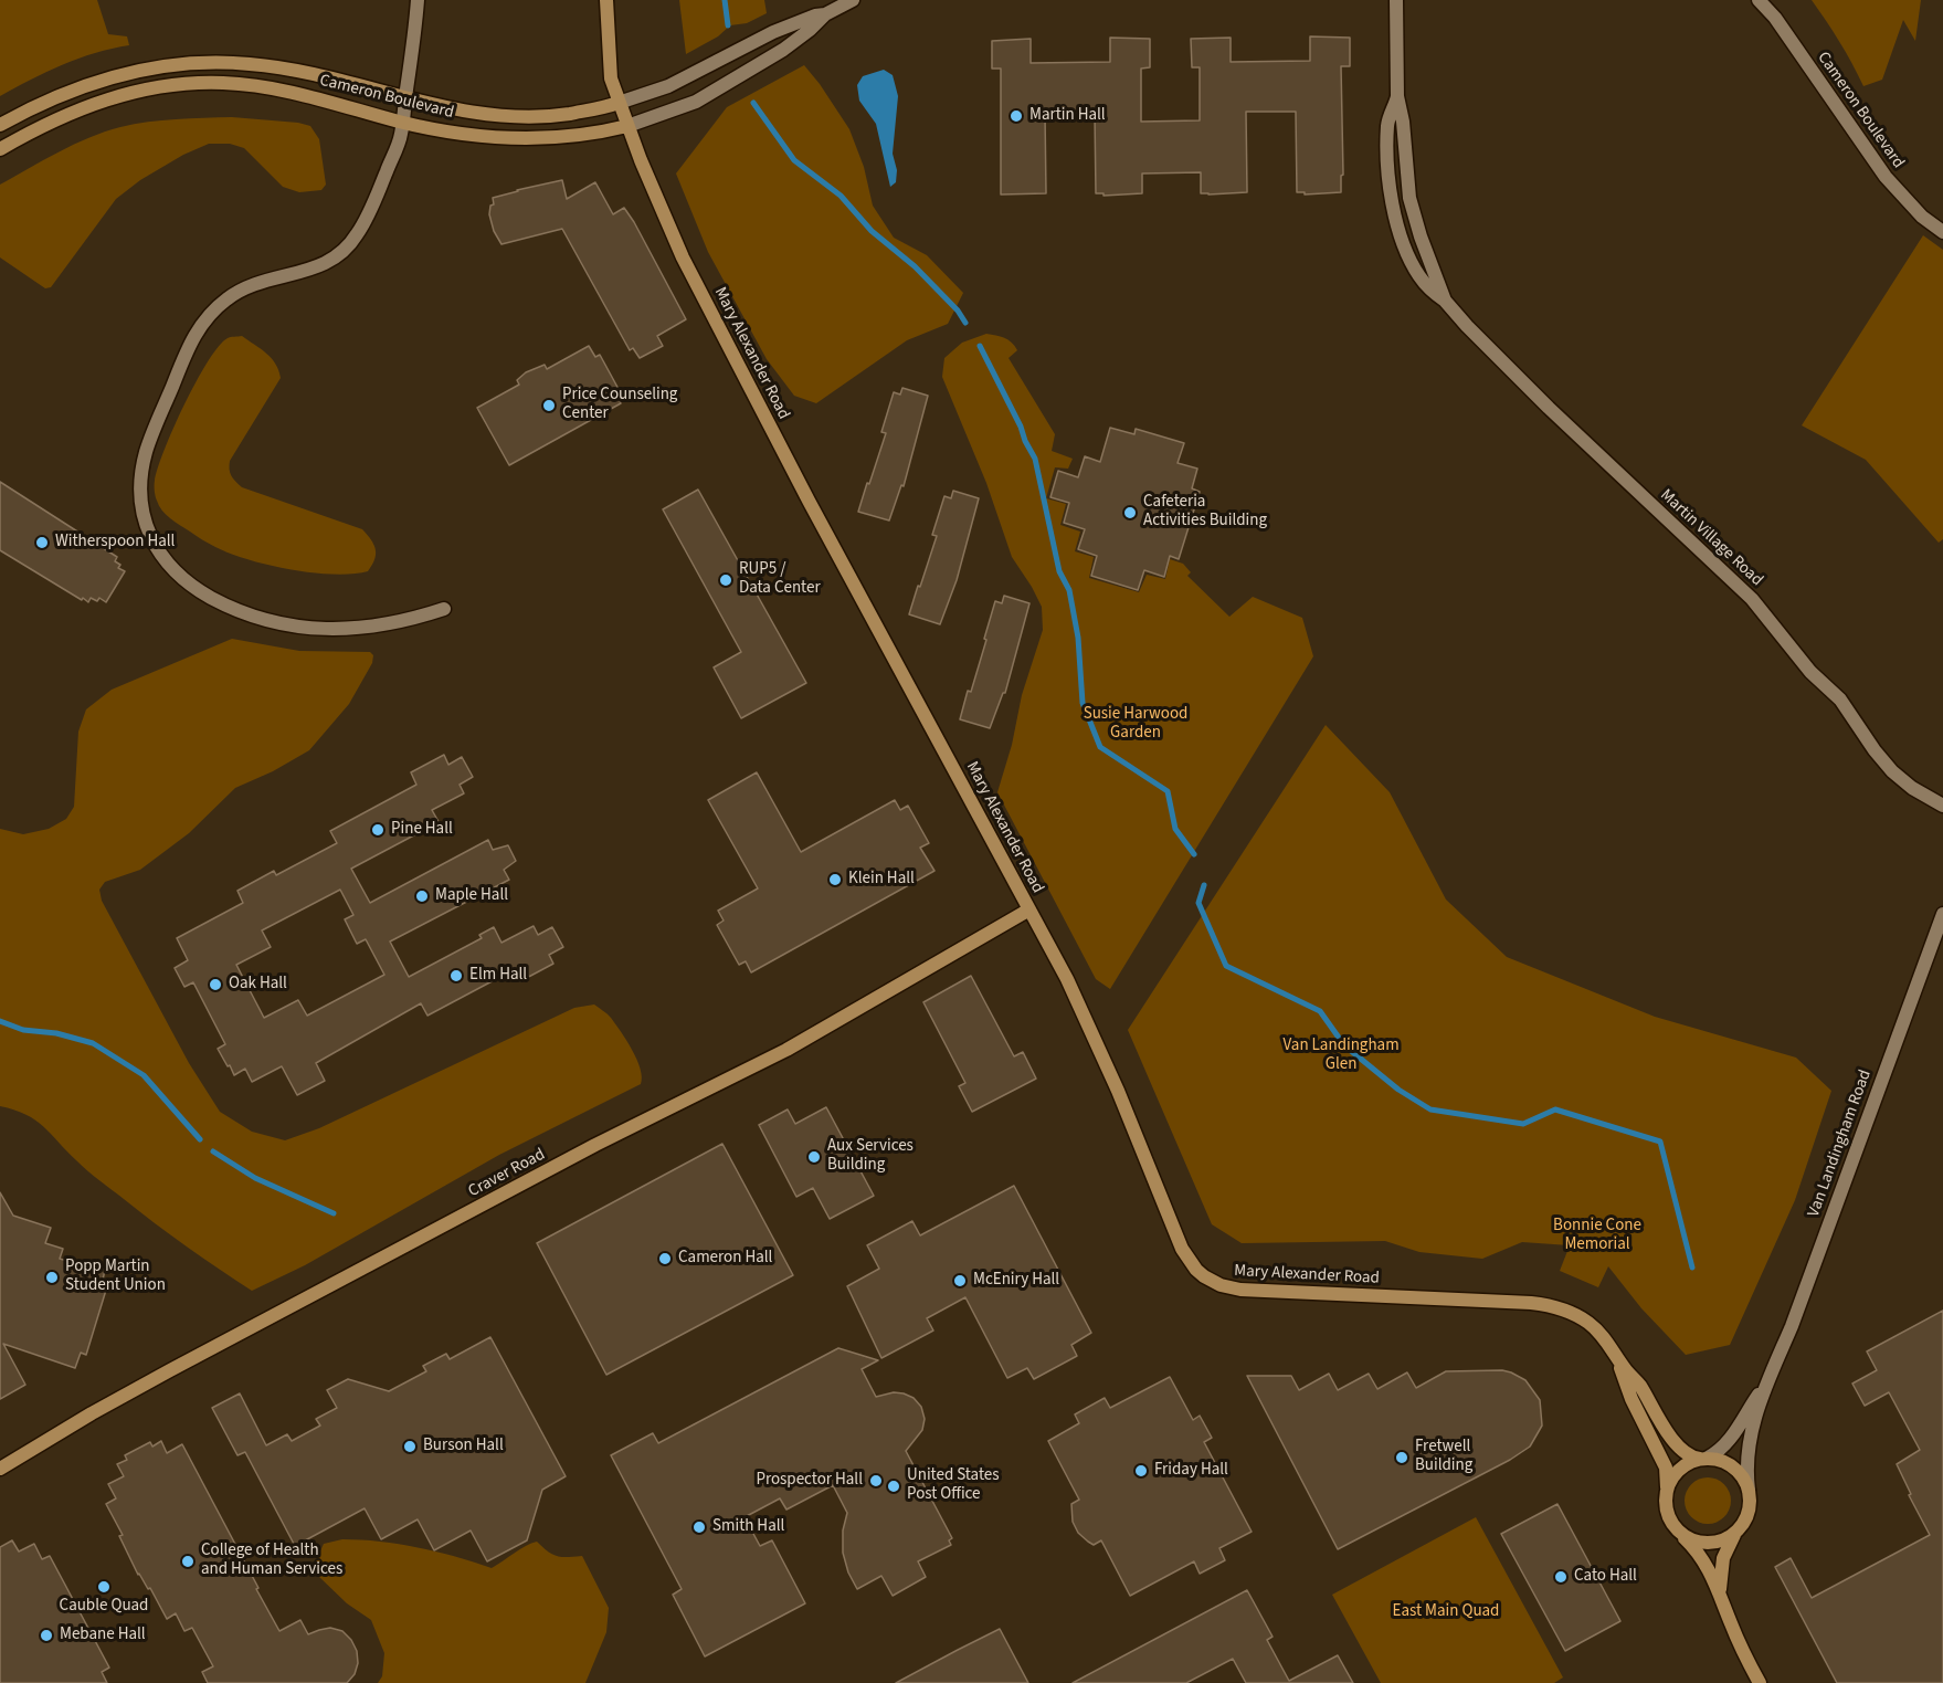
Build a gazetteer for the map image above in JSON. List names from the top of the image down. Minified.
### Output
{"streets":{"street":["Cameron Boulevard","Mary Alexander Road","Martin Village Road","Van Landingham Road","Craver Road"]},"crossings":[["Cameron Boulevard","Mary Alexander Road"],["Mary Alexander Road","Van Landingham Road"],["Mary Alexander Road","Craver Road"]],"parks":["Susie Harwood Garden","Van Landingham Glen","Bonnie Cone Memorial","East Main Quad"],"places":["Martin Hall","Price Counseling Center","Cafeteria Activities Building","Witherspoon Hall","RUP5 / Data Center","Pine Hall","Klein Hall","Maple Hall","Elm Hall","Oak Hall","Aux Services Building","Cameron Hall","Popp Martin Student Union","McEniry Hall","Burson Hall","Fretwell Building","Friday Hall","Prospector Hall","United States Post Office","Smith Hall","College of Health and Human Services","Cato Hall","Cauble Quad","Mebane Hall"]}
